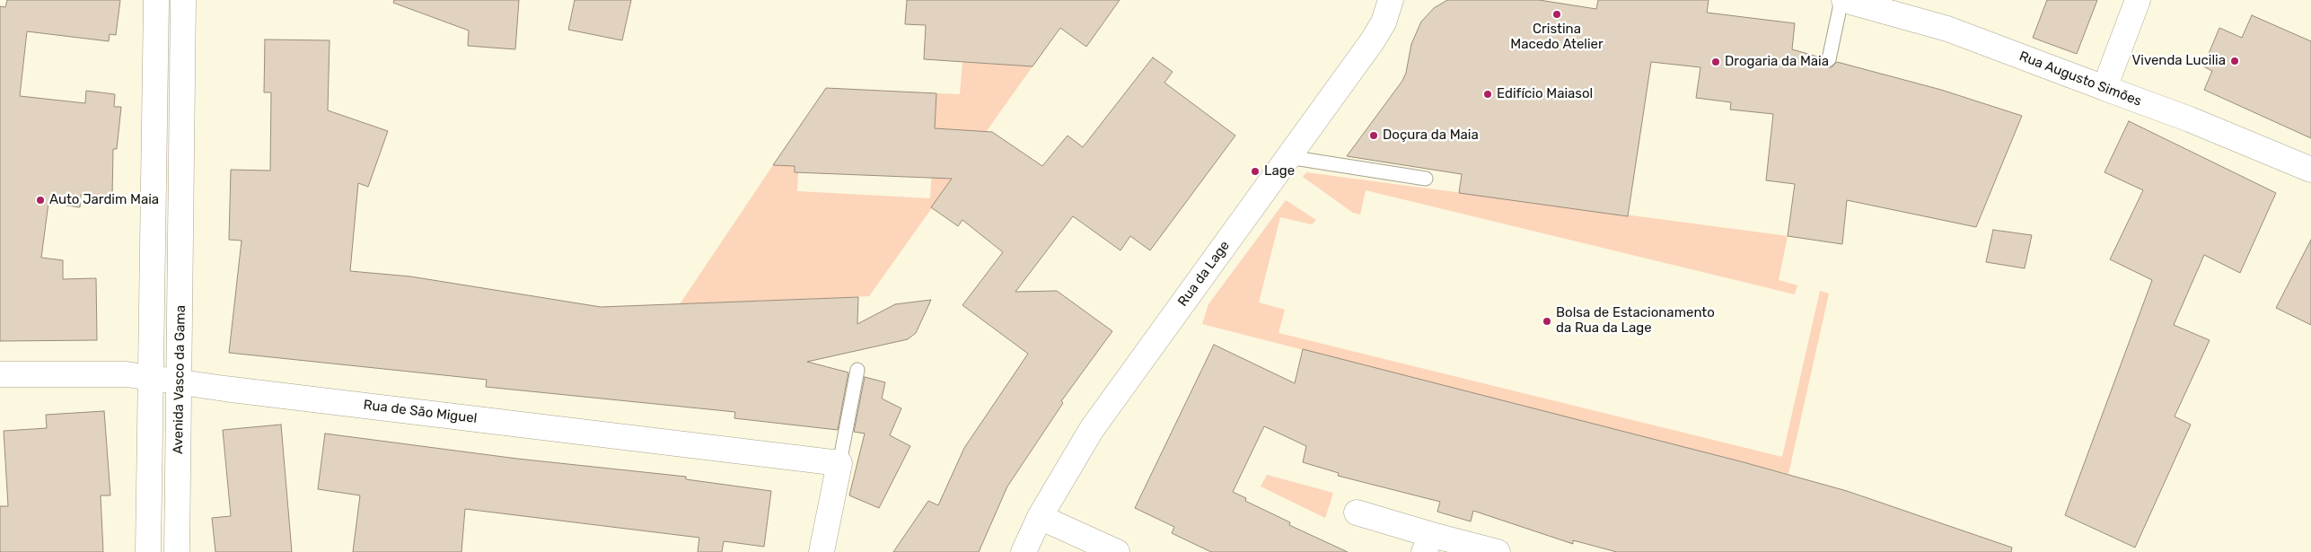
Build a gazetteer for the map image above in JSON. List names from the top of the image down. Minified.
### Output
{"streets":{"street":["Rua Augusto Simões","Rua da Lage","Avenida Vasco da Gama","Rua de São Miguel"]},"crossings":[["Avenida Vasco da Gama","Rua de São Miguel"]],"places":["Cristina Macedo Atelier","Vivenda Lucilia","Drogaria da Maia","Edifício Maiasol","Doçura da Maia","Lage","Auto Jardim Maia","Bolsa de Estacionamento da Rua da Lage"]}
